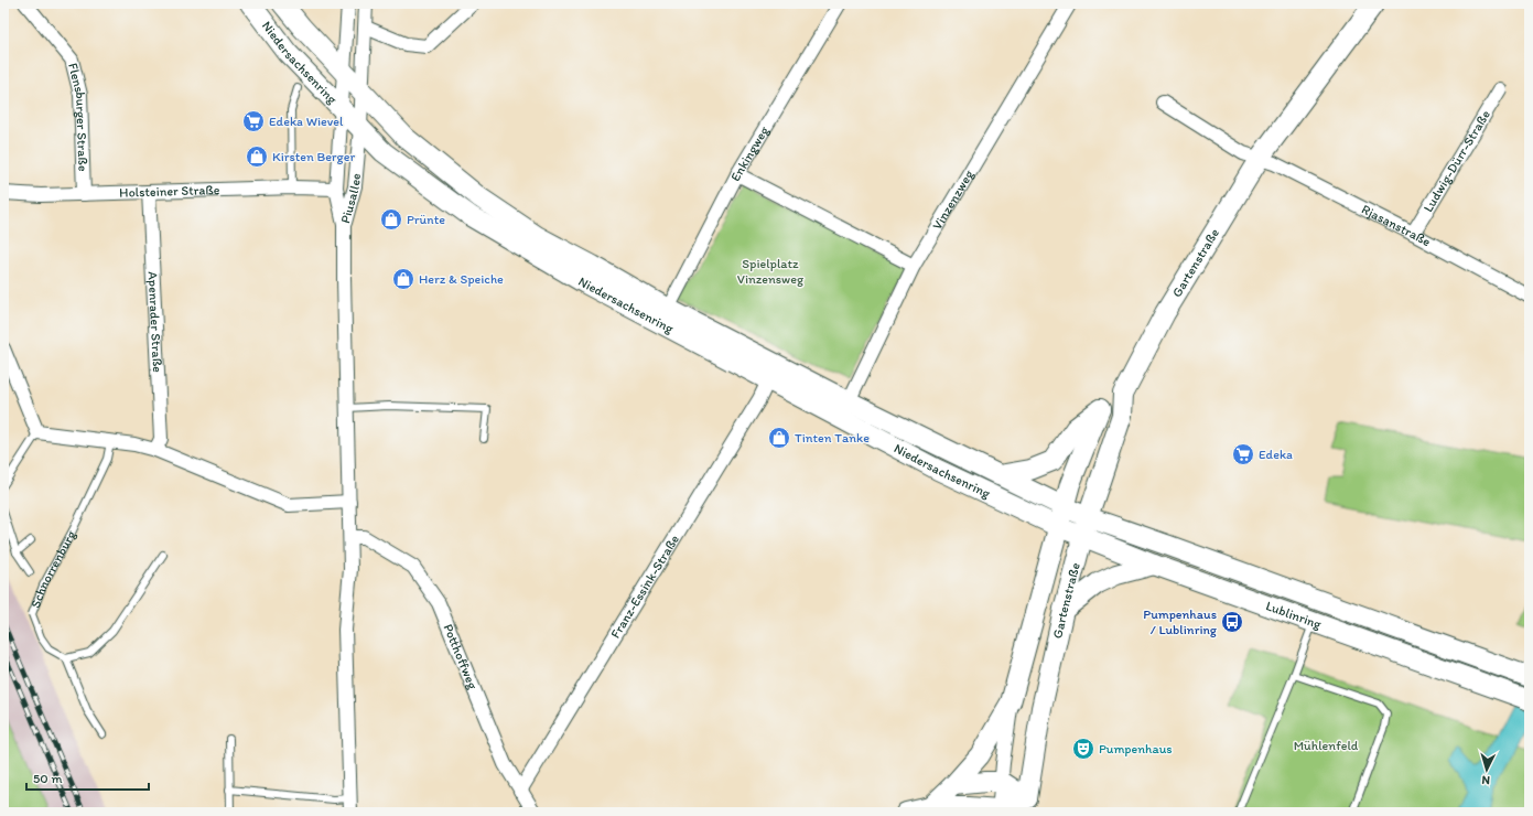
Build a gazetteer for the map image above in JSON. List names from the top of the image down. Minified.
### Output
{"streets":{"main road":["Niedersachsenring","Gartenstraße","Lublinring"],"street":["Flensburger Straße","Enkingweg","Ludwig-Dürr-Straße","Holsteiner Straße","Piusallee","Vinzenzweg","Rjasanstraße","Apenrader Straße","Franz-Essink-Straße","Potthoffweg"],"lane":["Schnorrenburg"]},"crossings":[["Niedersachsenring","Enkingweg"],["Niedersachsenring","Piusallee"],["Niedersachsenring","Vinzenzweg"],["Niedersachsenring","Gartenstraße"],["Niedersachsenring","Franz-Essink-Straße"],["Niedersachsenring","Lublinring"],["Flensburger Straße","Holsteiner Straße"],["Ludwig-Dürr-Straße","Rjasanstraße"],["Holsteiner Straße","Piusallee"],["Holsteiner Straße","Apenrader Straße"],["Rjasanstraße","Gartenstraße"],["Gartenstraße","Lublinring"],["Franz-Essink-Straße","Potthoffweg"]],"parks":["Spielplatz Vinzensweg","Mühlenfeld"],"places":{"supermarket":["Edeka Wievel","Edeka"],"shop":["Kirsten Berger","Prünte","Herz & Speiche","Tinten Tanke"],"bus stop":["Pumpenhaus / Lublinring"],"theatre":["Pumpenhaus"]},"scale_bar":"50 m","north":"bottom"}
